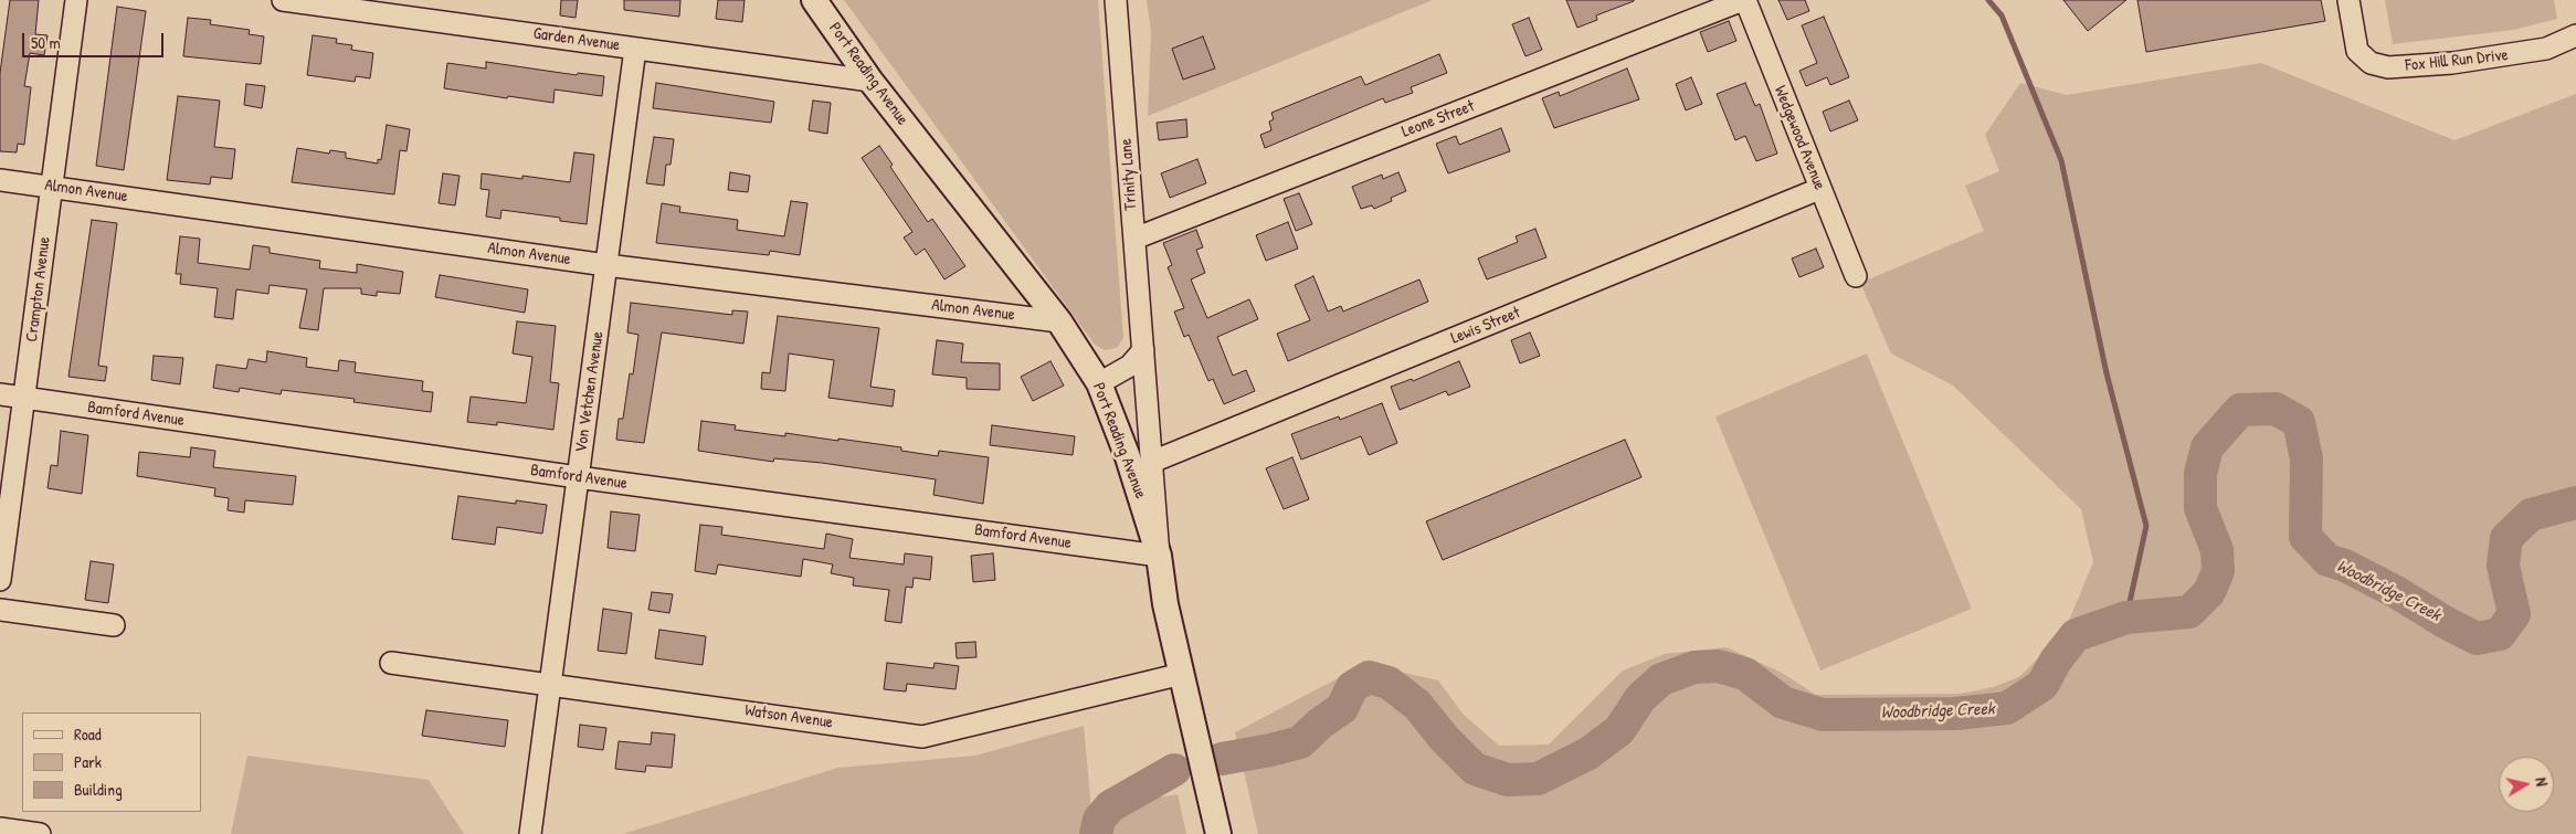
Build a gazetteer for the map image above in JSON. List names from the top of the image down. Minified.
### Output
{"streets":{"main road":["Port Reading Avenue"],"street":["Garden Avenue","Fox Hill Run Drive","Leone Street","Wedgewood Avenue","Trinity Lane","Almon Avenue","Crampton Avenue","Lewis Street","Von Vetchen Avenue","Bamford Avenue","Watson Avenue"]},"crossings":[["Garden Avenue","Port Reading Avenue"],["Garden Avenue","Von Vetchen Avenue"],["Port Reading Avenue","Trinity Lane"],["Port Reading Avenue","Almon Avenue"],["Port Reading Avenue","Bamford Avenue"],["Port Reading Avenue","Watson Avenue"],["Leone Street","Wedgewood Avenue"],["Leone Street","Trinity Lane"],["Wedgewood Avenue","Lewis Street"],["Trinity Lane","Lewis Street"],["Trinity Lane","Bamford Avenue"],["Almon Avenue","Crampton Avenue"],["Almon Avenue","Von Vetchen Avenue"],["Crampton Avenue","Bamford Avenue"],["Von Vetchen Avenue","Bamford Avenue"],["Von Vetchen Avenue","Watson Avenue"]],"water":["Woodbridge Creek"],"legend":["Road","Park","Building"],"scale_bar":"50 m","north":"right"}
